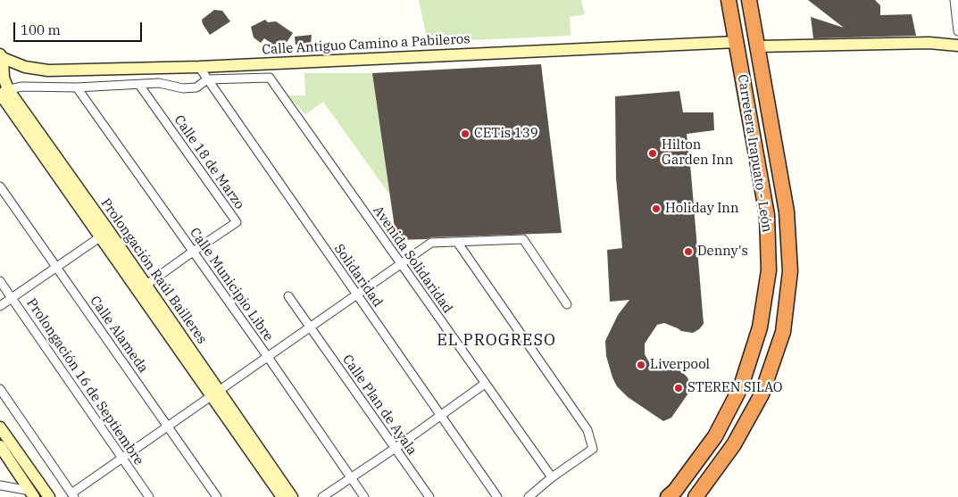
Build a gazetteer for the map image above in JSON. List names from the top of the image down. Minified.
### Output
{"streets":{"highway":["Carretera Irapuato - León"],"street":["Calle Antiguo Camino a Pabileros","Calle 18 de Marzo","Avenida Solidaridad","Prolongación Raúl Bailleres","Solidaridad","Calle Municipio Libre","Calle Alameda","Prolongación 16 de Septiembre","Calle Plan de Ayala"]},"crossings":[["Calle Antiguo Camino a Pabileros","Carretera Irapuato - León"],["Calle Antiguo Camino a Pabileros","Avenida Solidaridad"],["Calle Antiguo Camino a Pabileros","Prolongación Raúl Bailleres"],["Calle Antiguo Camino a Pabileros","Solidaridad"],["Calle 18 de Marzo","Prolongación Raúl Bailleres"],["Calle 18 de Marzo","Calle Municipio Libre"],["Avenida Solidaridad","Solidaridad"]],"districts":["EL PROGRESO"],"places":["CETis 139","Hilton Garden Inn","Holiday Inn","Denny's","Liverpool","STEREN SILAO"],"scale_bar":"100 m"}
